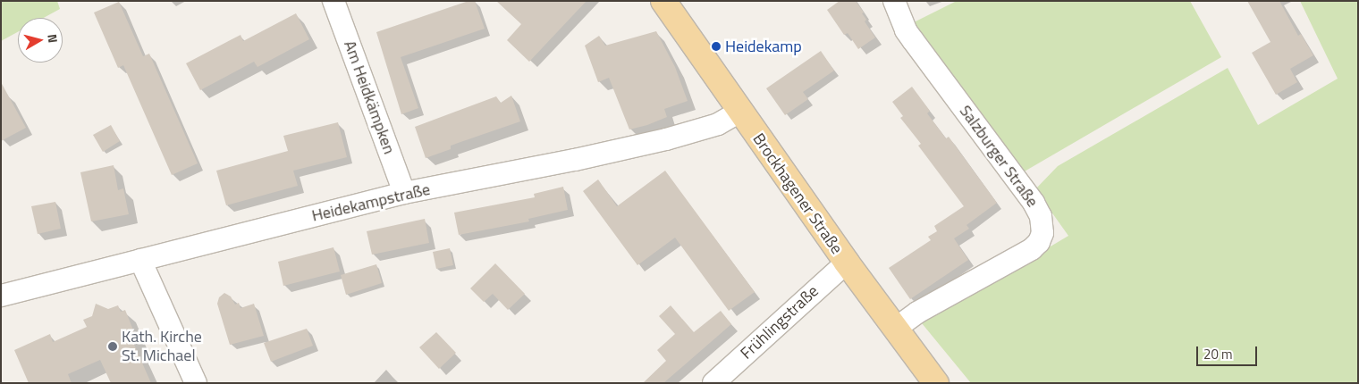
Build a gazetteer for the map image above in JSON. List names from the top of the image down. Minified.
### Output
{"streets":{"main road":["Brockhagener Straße"],"street":["Am Heidkämpken","Salzburger Straße","Heidekampstraße","Frühlingstraße"]},"crossings":[["Am Heidkämpken","Heidekampstraße"],["Salzburger Straße","Brockhagener Straße"],["Brockhagener Straße","Heidekampstraße"],["Brockhagener Straße","Frühlingstraße"]],"places":["Heidekamp","Kath. Kirche St. Michael"],"scale_bar":"20 m","north":"right"}
